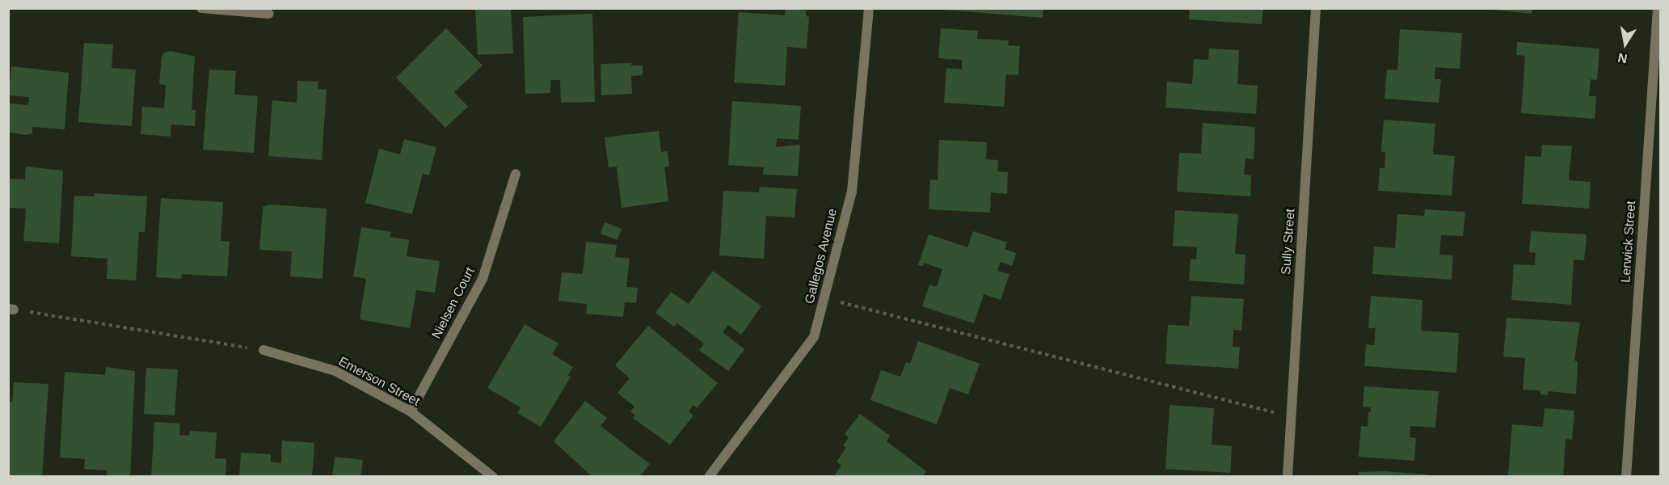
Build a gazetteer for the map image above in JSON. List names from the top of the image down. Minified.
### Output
{"streets":{"street":["Sully Street","Lerwick Street","Gallegos Avenue","Nielsen Court","Emerson Street"]},"crossings":[["Nielsen Court","Emerson Street"]],"north":"bottom"}
